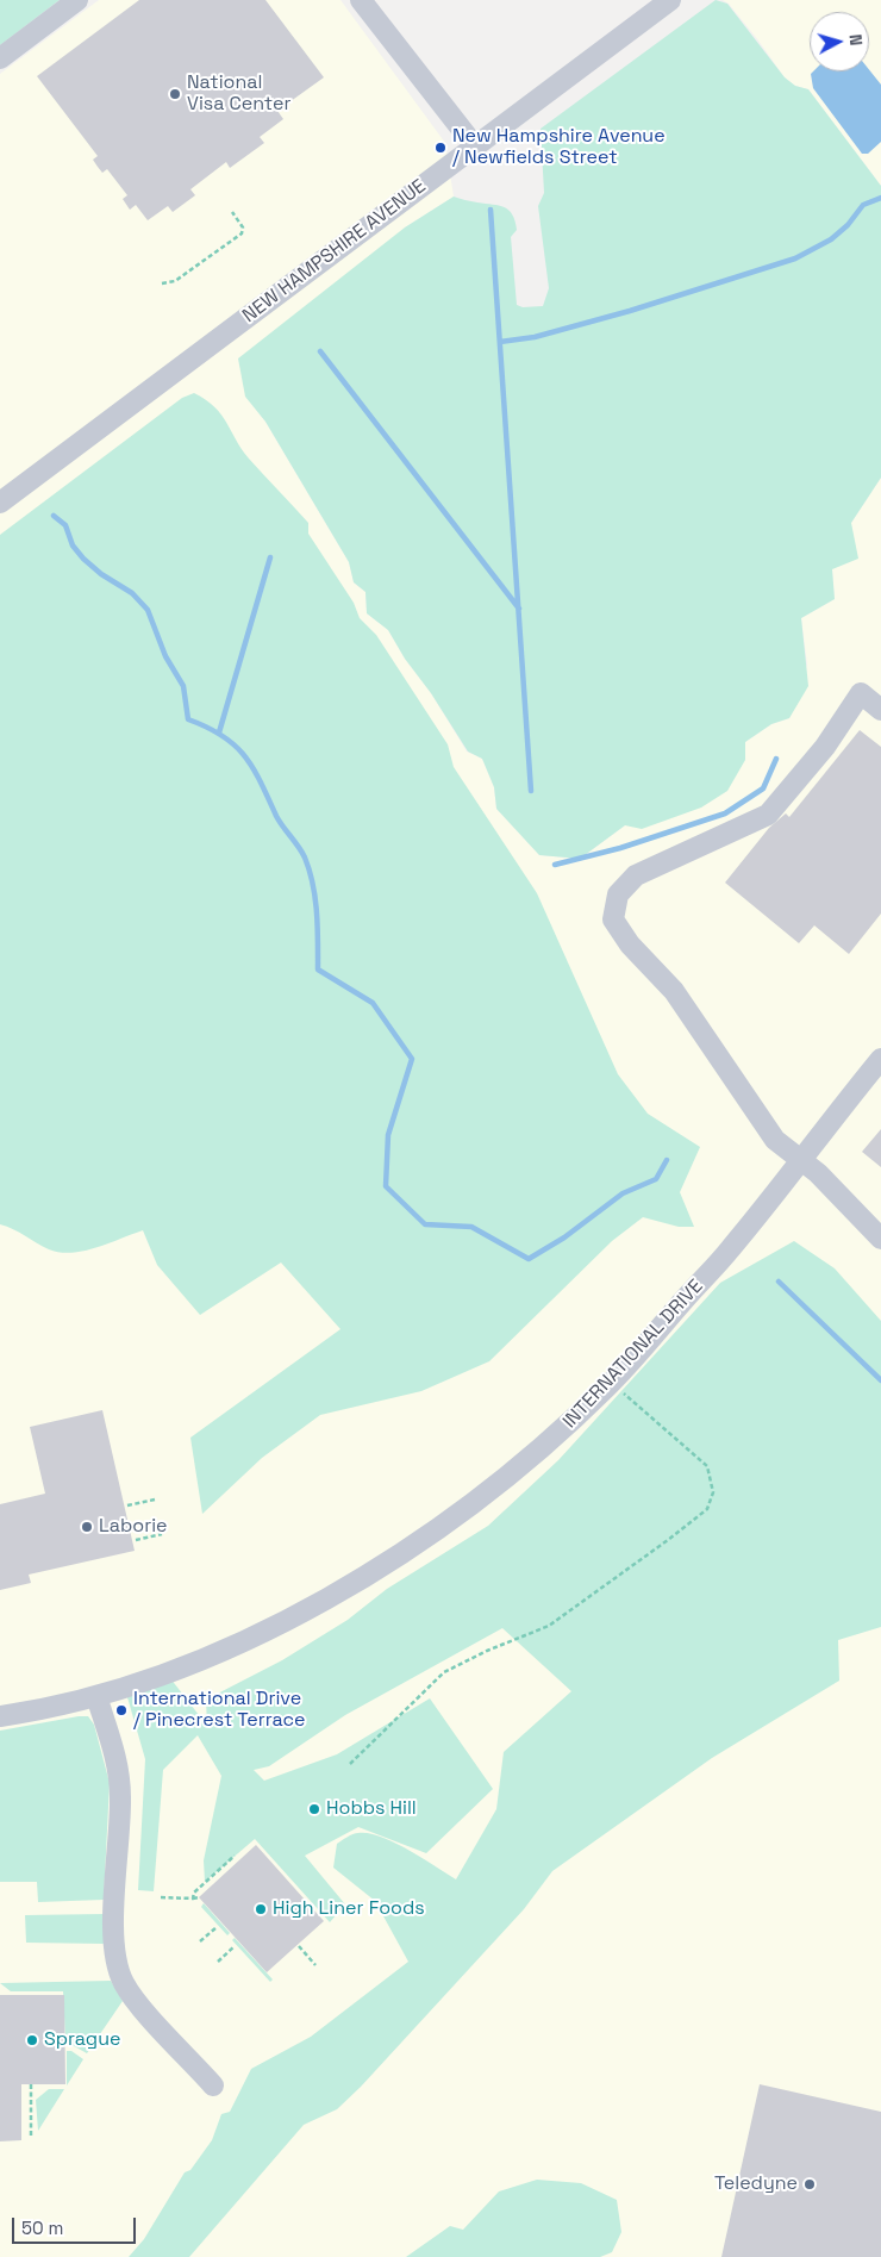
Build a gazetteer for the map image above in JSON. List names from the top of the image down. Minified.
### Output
{"streets":{"street":["NEW HAMPSHIRE AVENUE","INTERNATIONAL DRIVE"]},"places":["National Visa Center","New Hampshire Avenue / Newfields Street","Laborie","International Drive / Pinecrest Terrace","Hobbs Hill","High Liner Foods","Sprague","Teledyne"],"scale_bar":"50 m","north":"right"}
